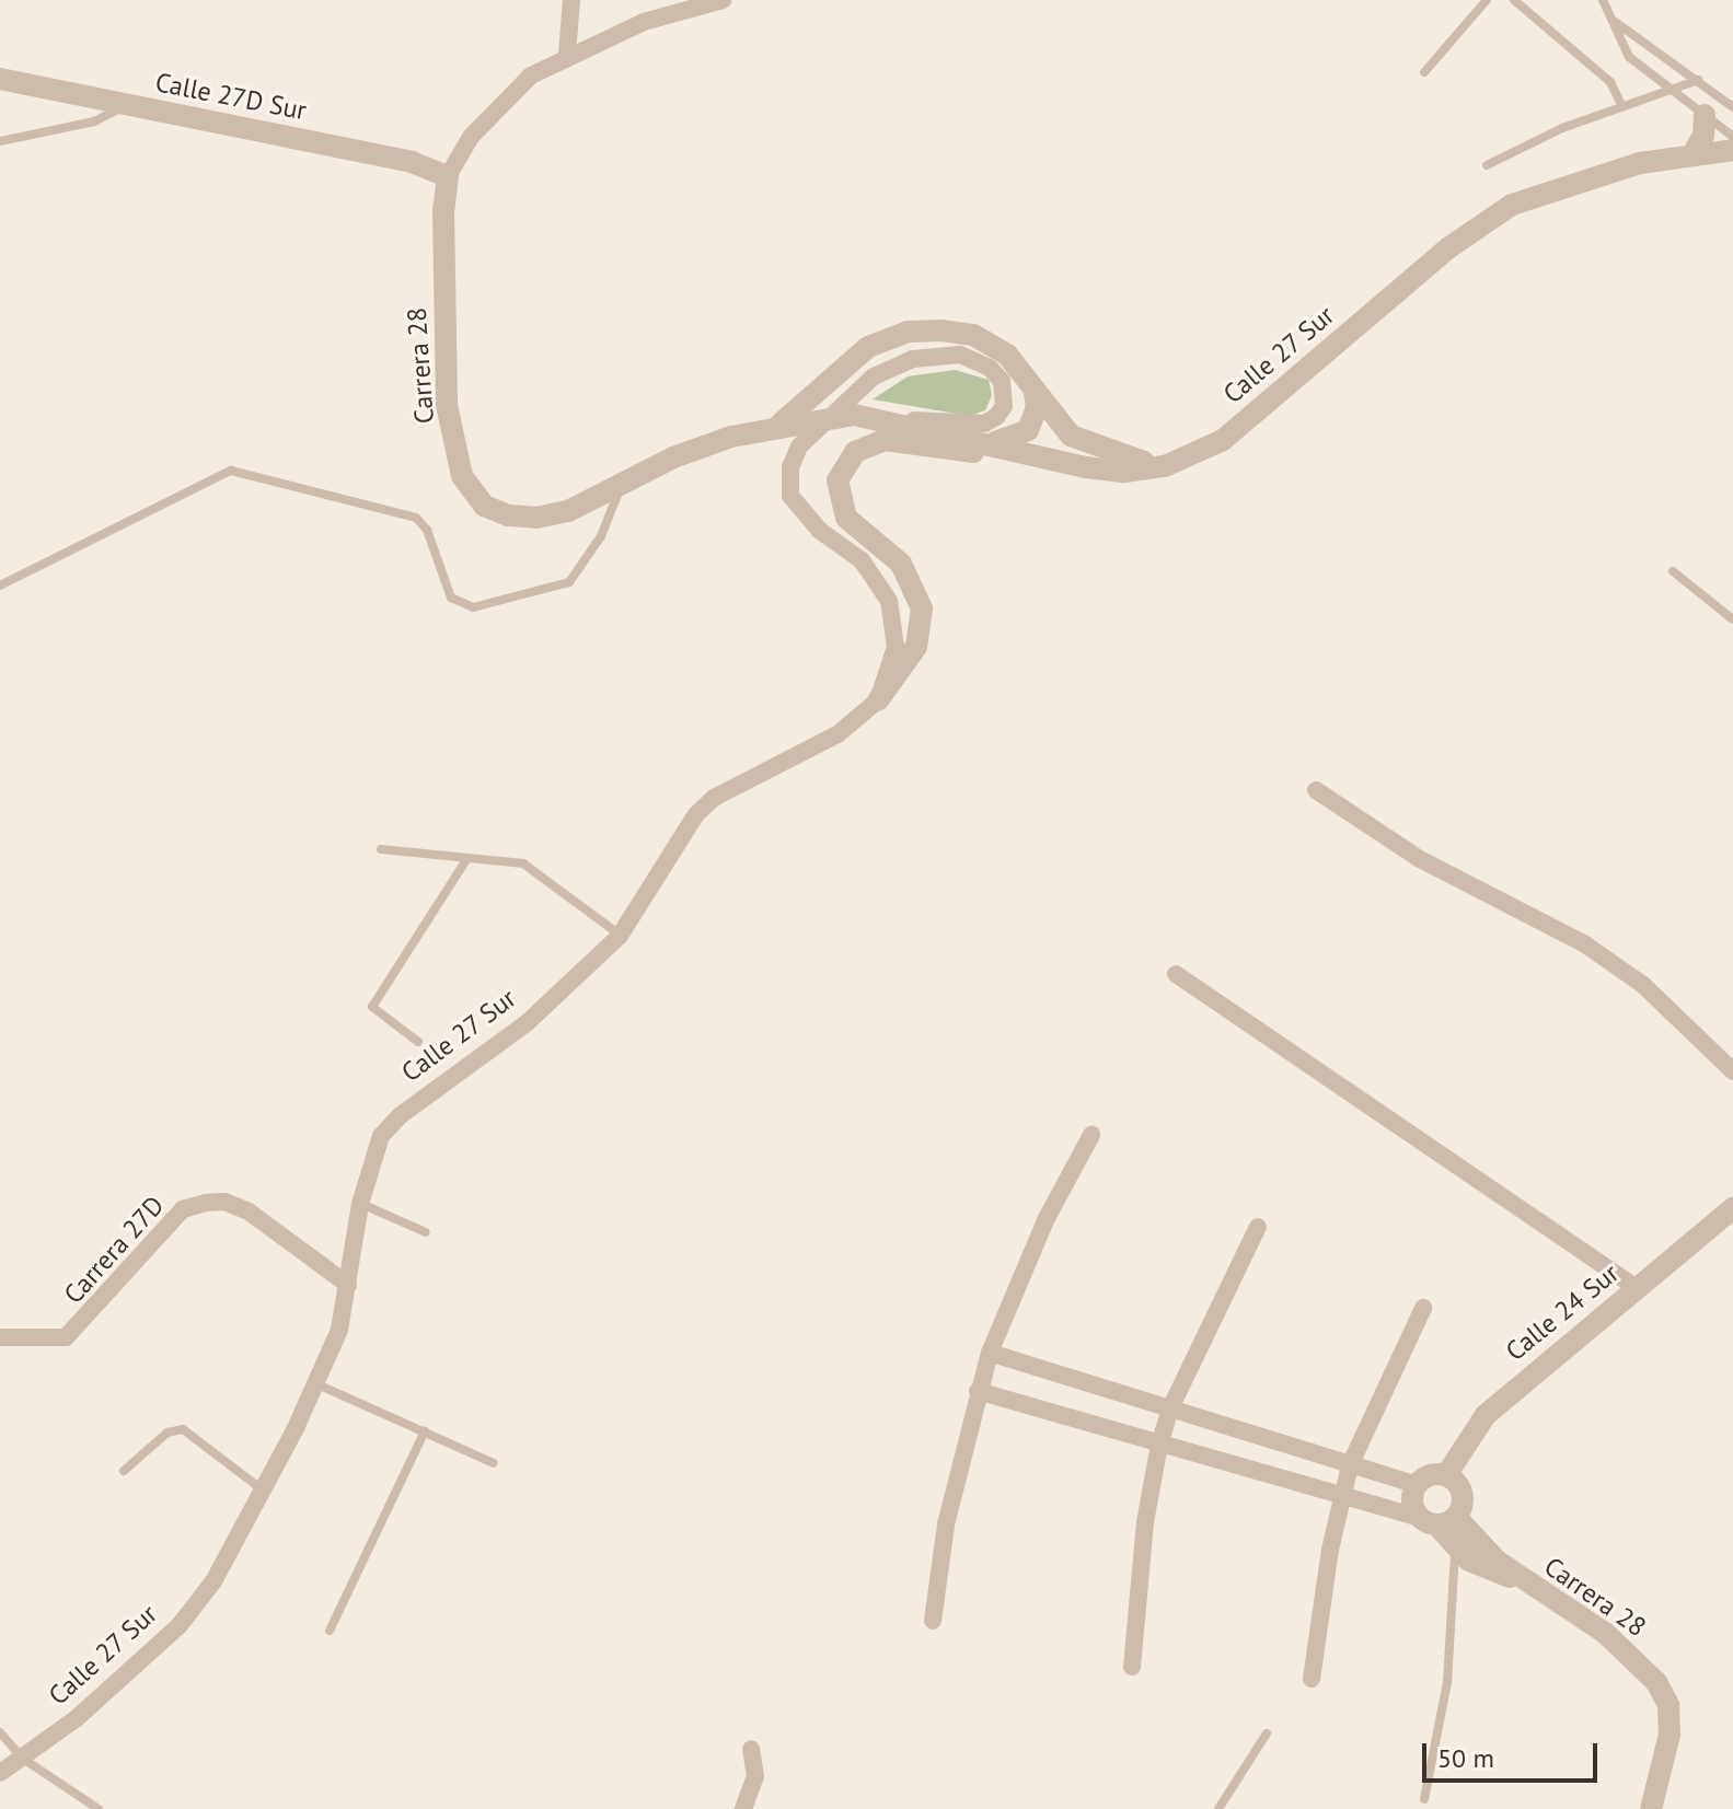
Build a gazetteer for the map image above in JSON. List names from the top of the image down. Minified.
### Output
{"streets":{"street":["Calle 27D Sur","Calle 27 Sur","Carrera 28","Carrera 27D","Calle 24 Sur"]},"crossings":[["Calle 27D Sur","Carrera 28"],["Calle 27 Sur","Carrera 28"],["Calle 27 Sur","Carrera 27D"],["Carrera 28","Calle 24 Sur"]],"scale_bar":"50 m"}
